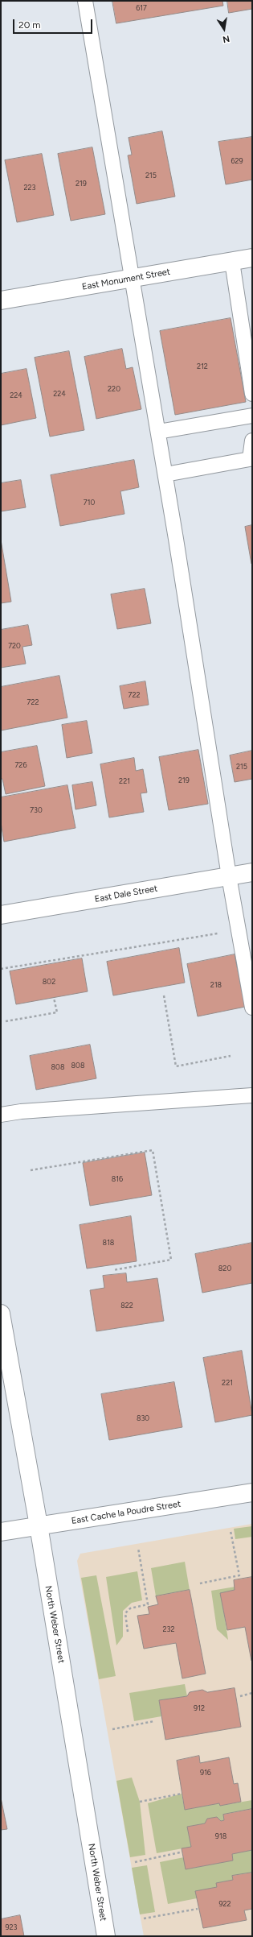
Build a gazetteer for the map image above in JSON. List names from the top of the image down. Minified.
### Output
{"streets":{"street":["East Monument Street","East Dale Street","East Cache la Poudre Street","North Weber Street"]},"crossings":[["East Cache la Poudre Street","North Weber Street"]],"house_numbers":["617","629","215","219","223","212","220","224","224","710","720","722","722","726","215","219","221","730","802","218","808","808","816","818","820","822","221","830","232","912","916","918","922","923"],"scale_bar":"20 m","north":"bottom"}
